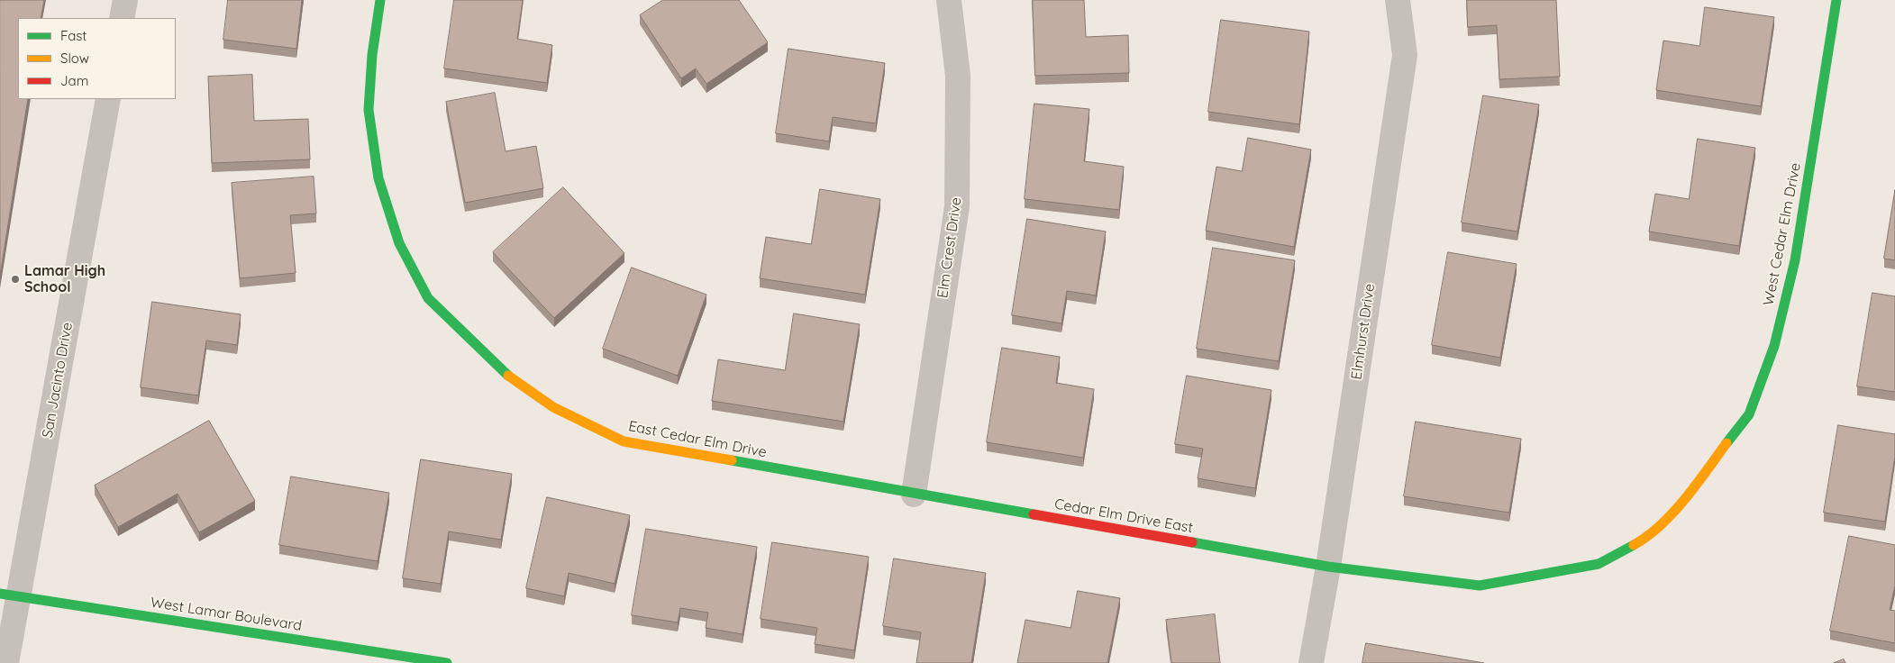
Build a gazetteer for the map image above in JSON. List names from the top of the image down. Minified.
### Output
{"streets":{"street":["West Cedar Elm Drive","Elm Crest Drive","Elmhurst Drive","San Jacinto Drive","East Cedar Elm Drive","Cedar Elm Drive East","West Lamar Boulevard"]},"crossings":[["West Cedar Elm Drive","Elmhurst Drive"],["West Cedar Elm Drive","Cedar Elm Drive East"],["Elm Crest Drive","East Cedar Elm Drive"],["Elm Crest Drive","Cedar Elm Drive East"],["Elmhurst Drive","Cedar Elm Drive East"],["San Jacinto Drive","West Lamar Boulevard"],["East Cedar Elm Drive","Cedar Elm Drive East"]],"places":["Lamar High School"],"legend":["Fast","Slow","Jam"]}
